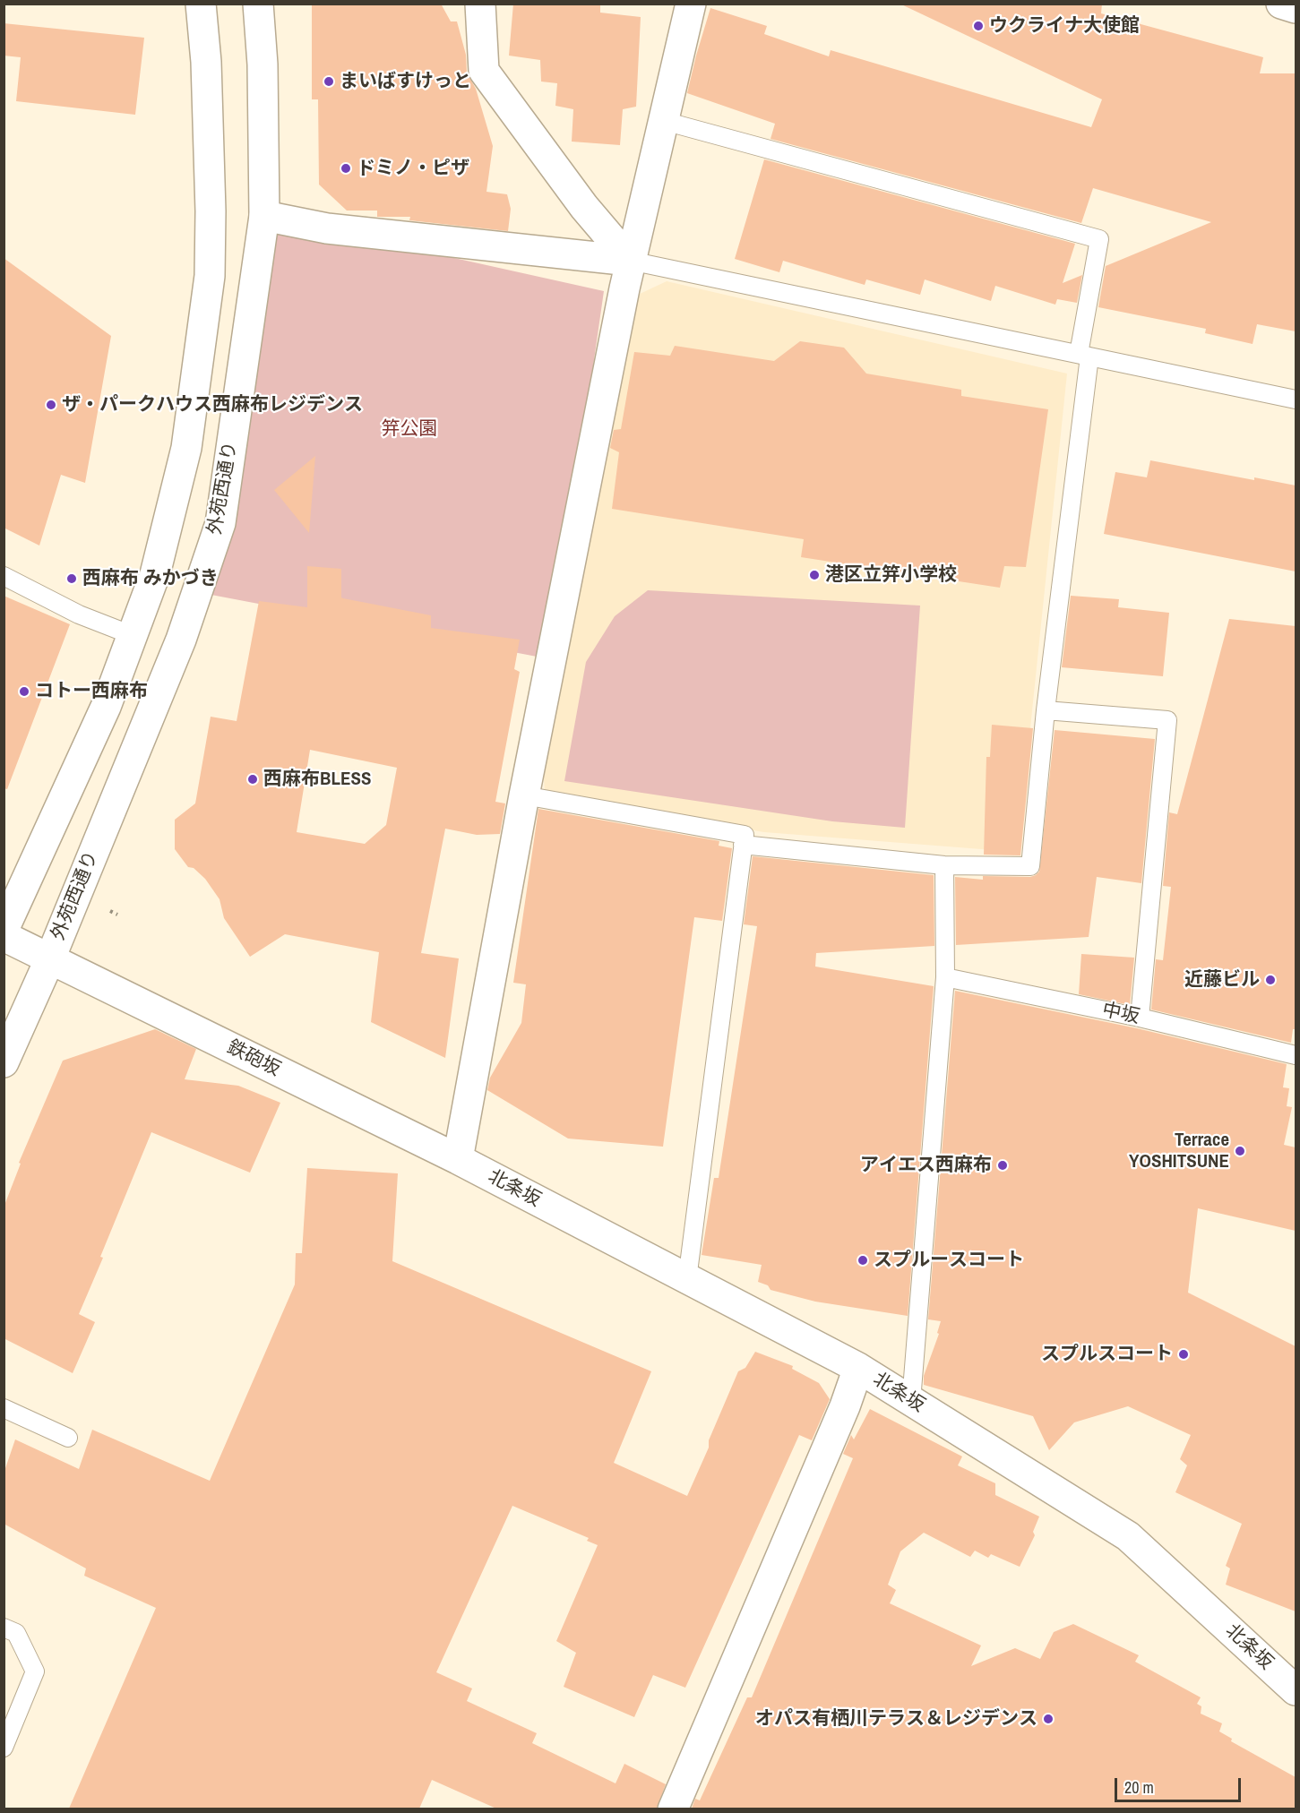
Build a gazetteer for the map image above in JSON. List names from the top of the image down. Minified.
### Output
{"streets":{"street":["外苑西通り","鉄砲坂","北条坂"],"lane":["中坂"]},"crossings":[["外苑西通り","鉄砲坂"],["鉄砲坂","北条坂"]],"parks":["笄公園"],"places":["ウクライナ大使館","まいばすけっと","ドミノ・ピザ","ザ・パークハウス西麻布レジデンス","港区立笄小学校","西麻布 みかづき","コトー西麻布","西麻布BLESS","近藤ビル","Terrace YOSHITSUNE","アイエス西麻布","スプルースコート","スプルスコート","オパス有栖川テラス＆レジデンス"],"scale_bar":"20 m"}
